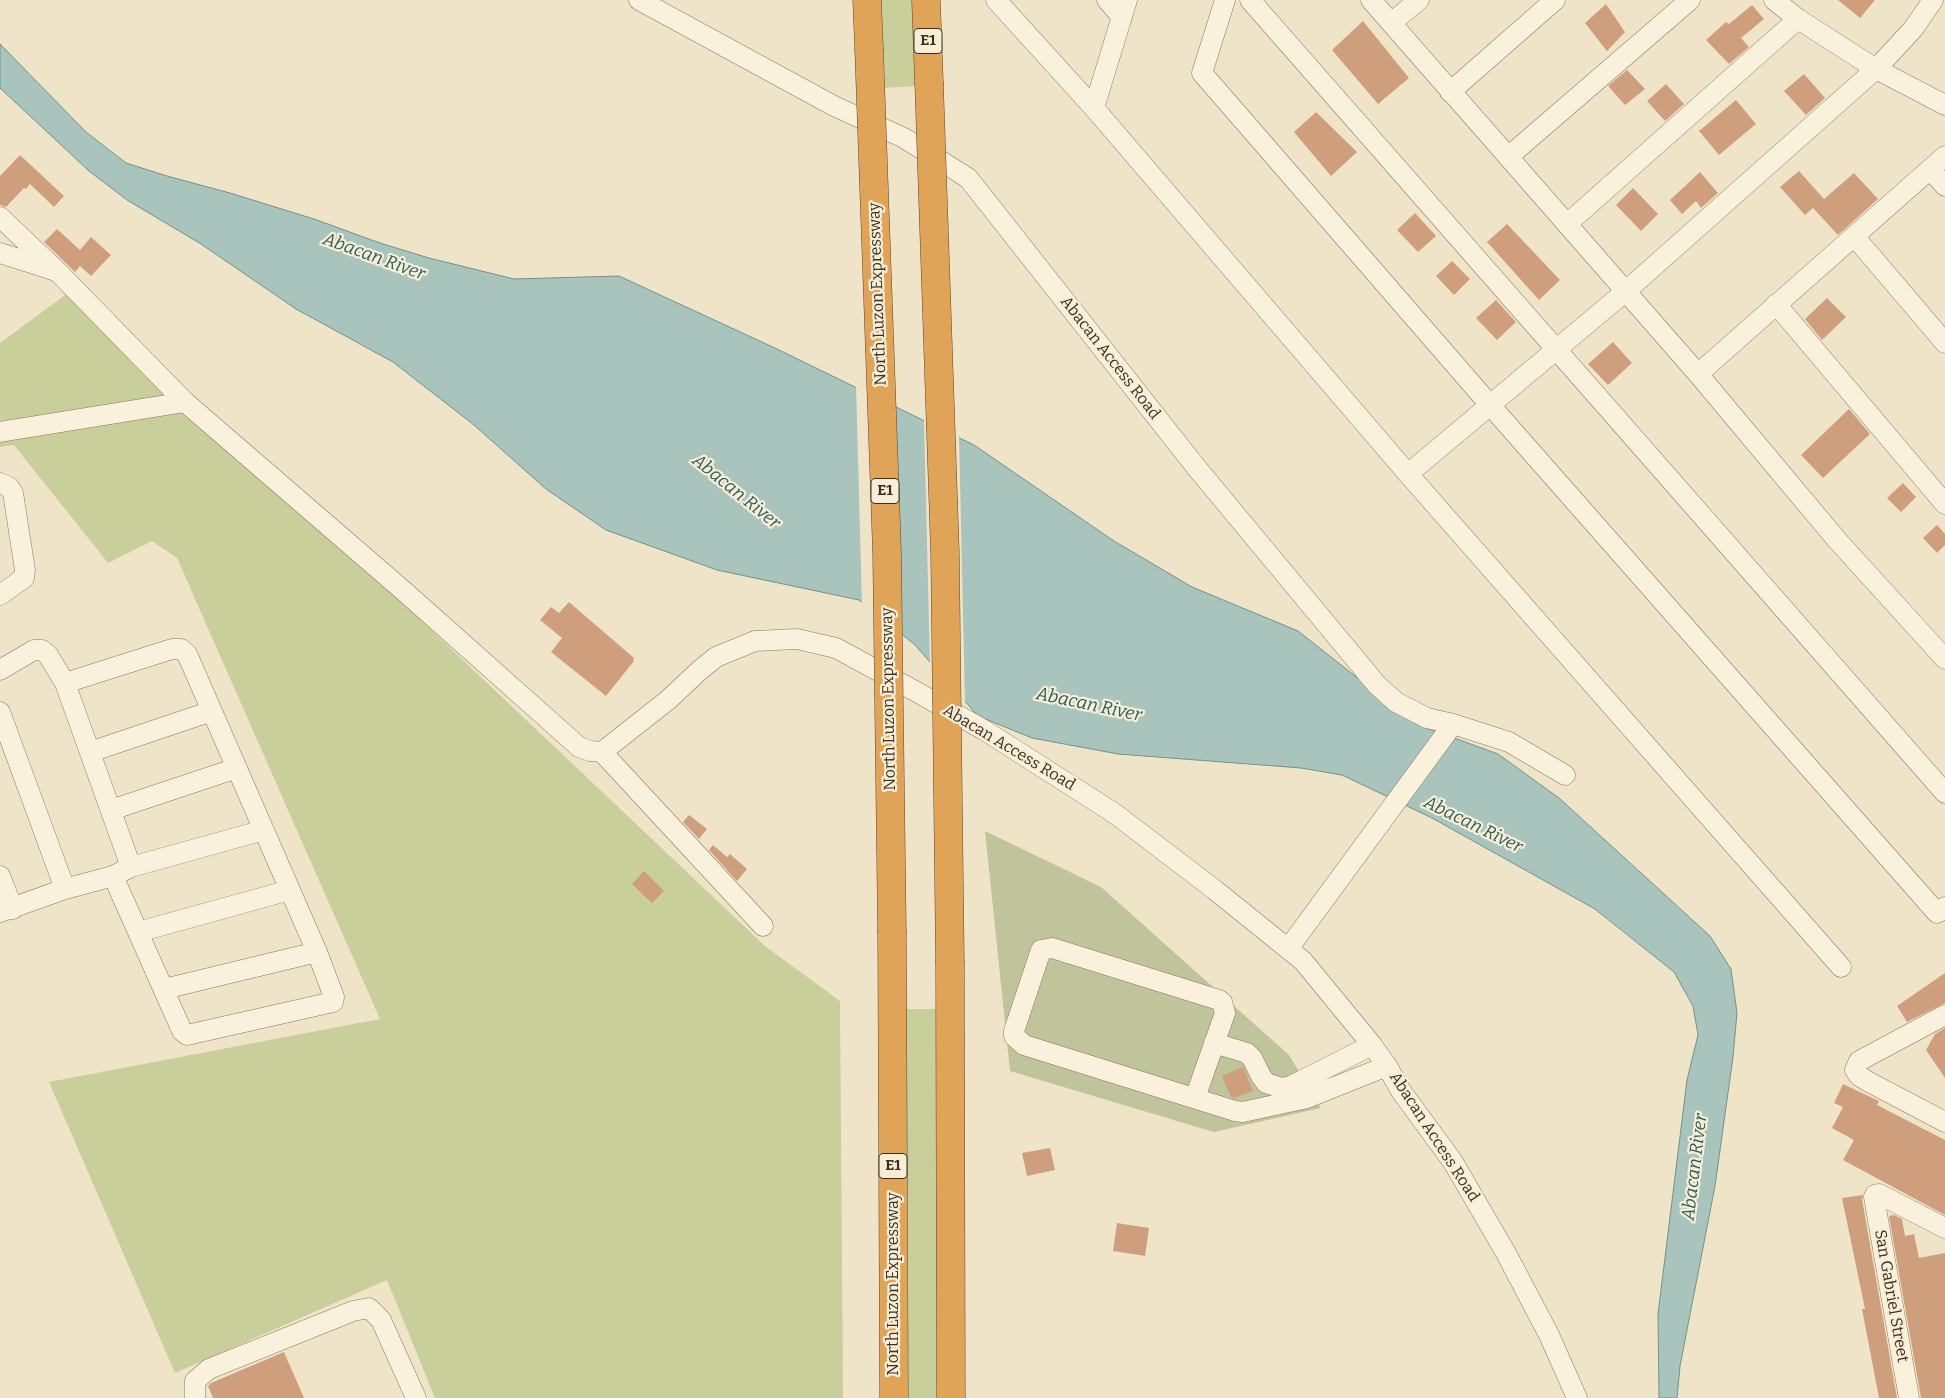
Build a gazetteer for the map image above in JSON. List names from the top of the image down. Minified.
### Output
{"streets":{"highway":["E1","North Luzon Expressway"],"street":["Abacan Access Road","San Gabriel Street"]},"water":["Abacan River"]}
